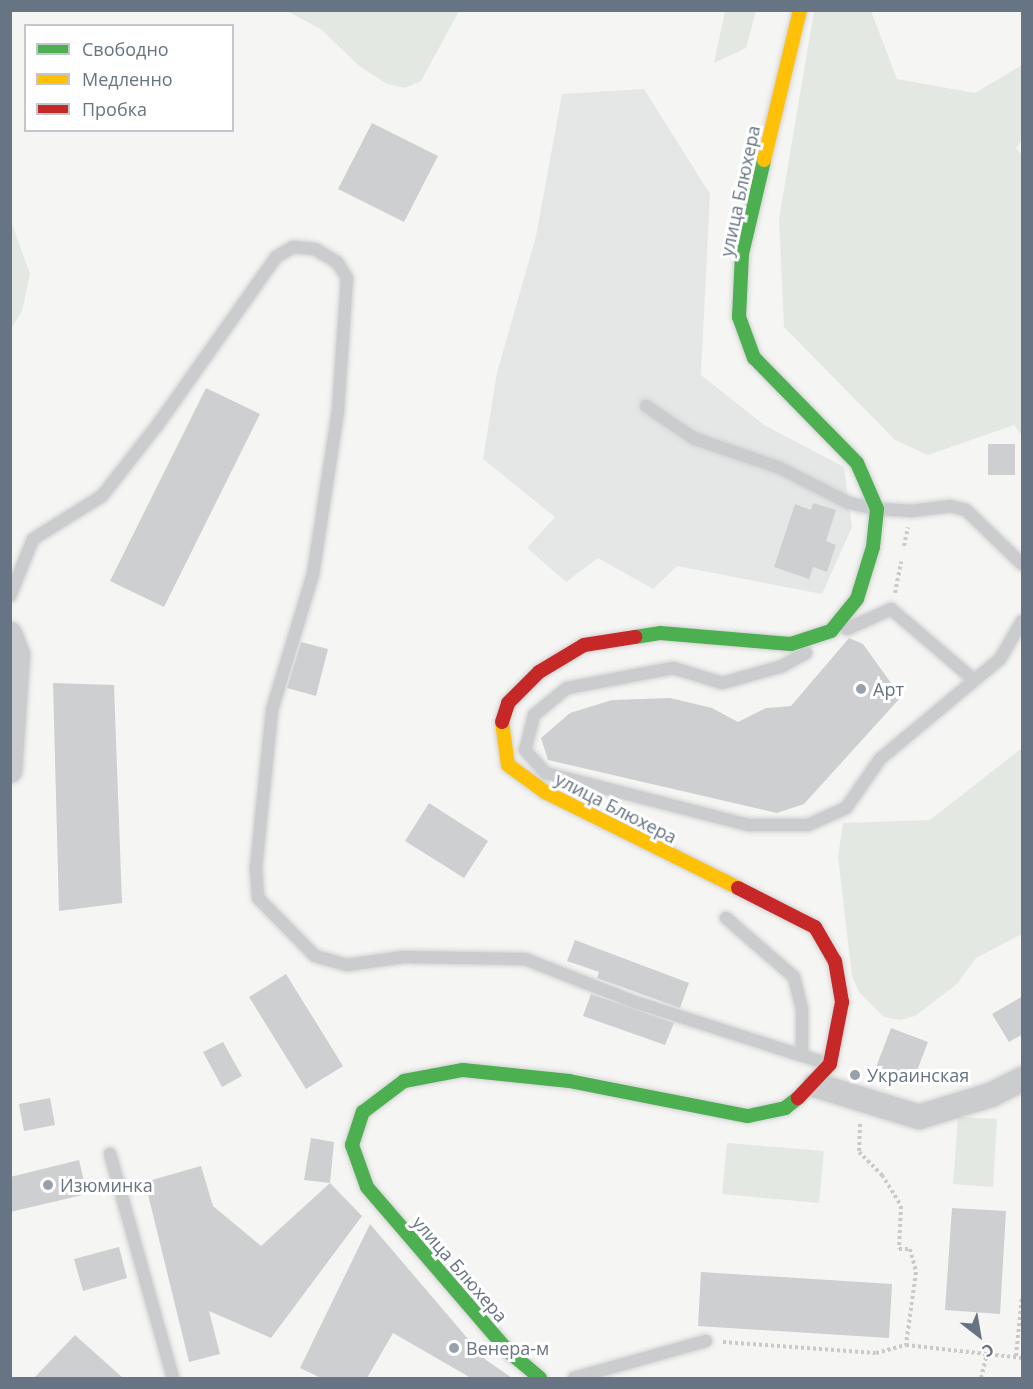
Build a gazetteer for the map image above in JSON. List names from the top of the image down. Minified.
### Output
{"streets":{"main road":["улица Блюхера"]},"places":["Арт","Украинская","Изюминка","Венера-м"],"legend":["Свободно","Медленно","Пробка"],"north":"bottom right"}
